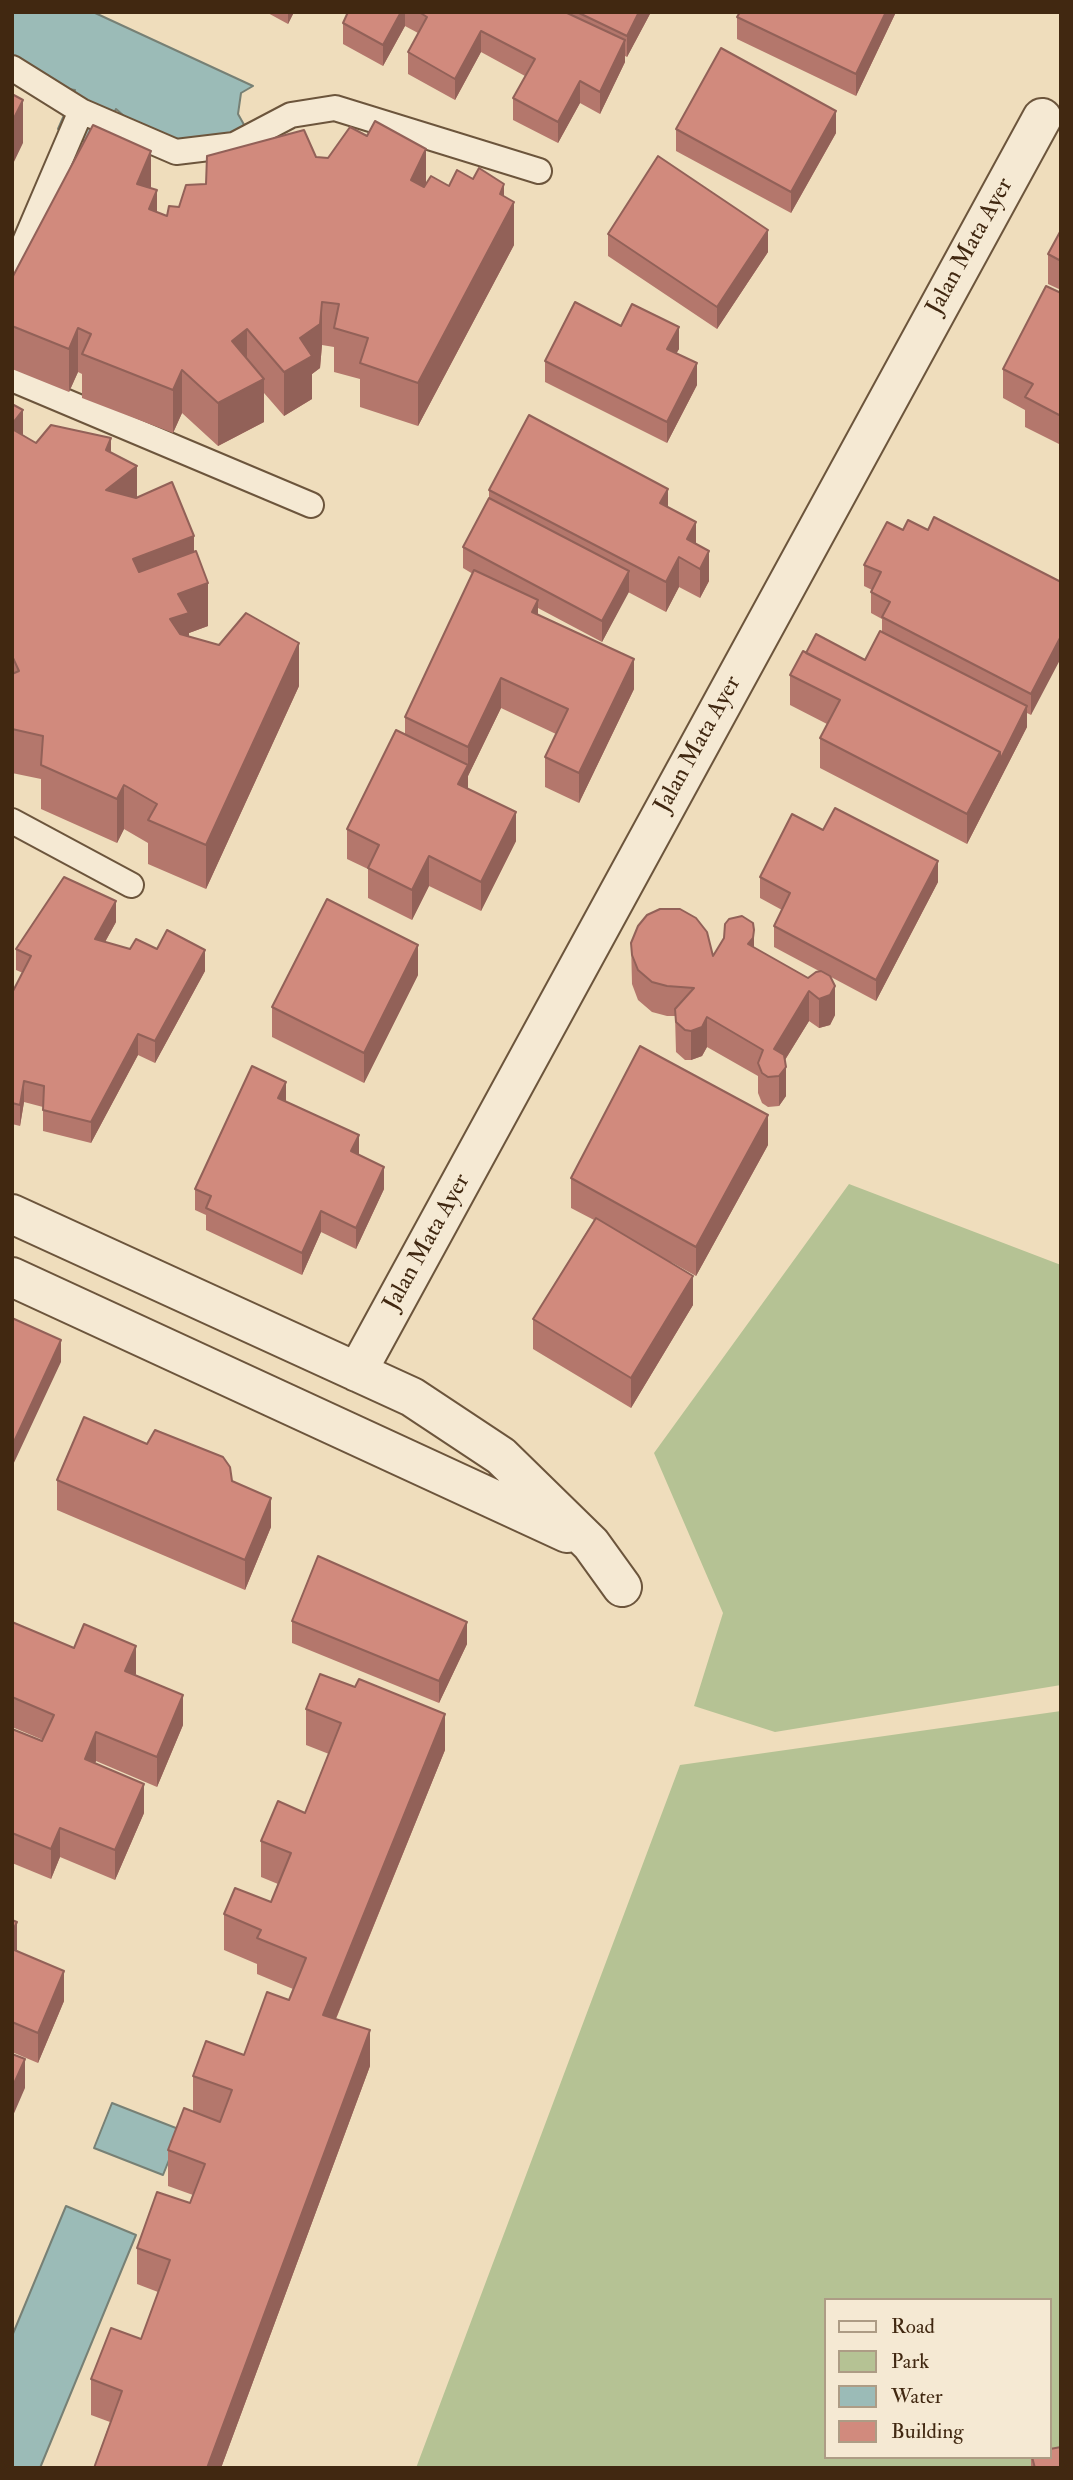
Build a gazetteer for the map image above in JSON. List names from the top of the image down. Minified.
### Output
{"streets":{"street":["Jalan Mata Ayer"]},"legend":["Road","Park","Water","Building"]}
